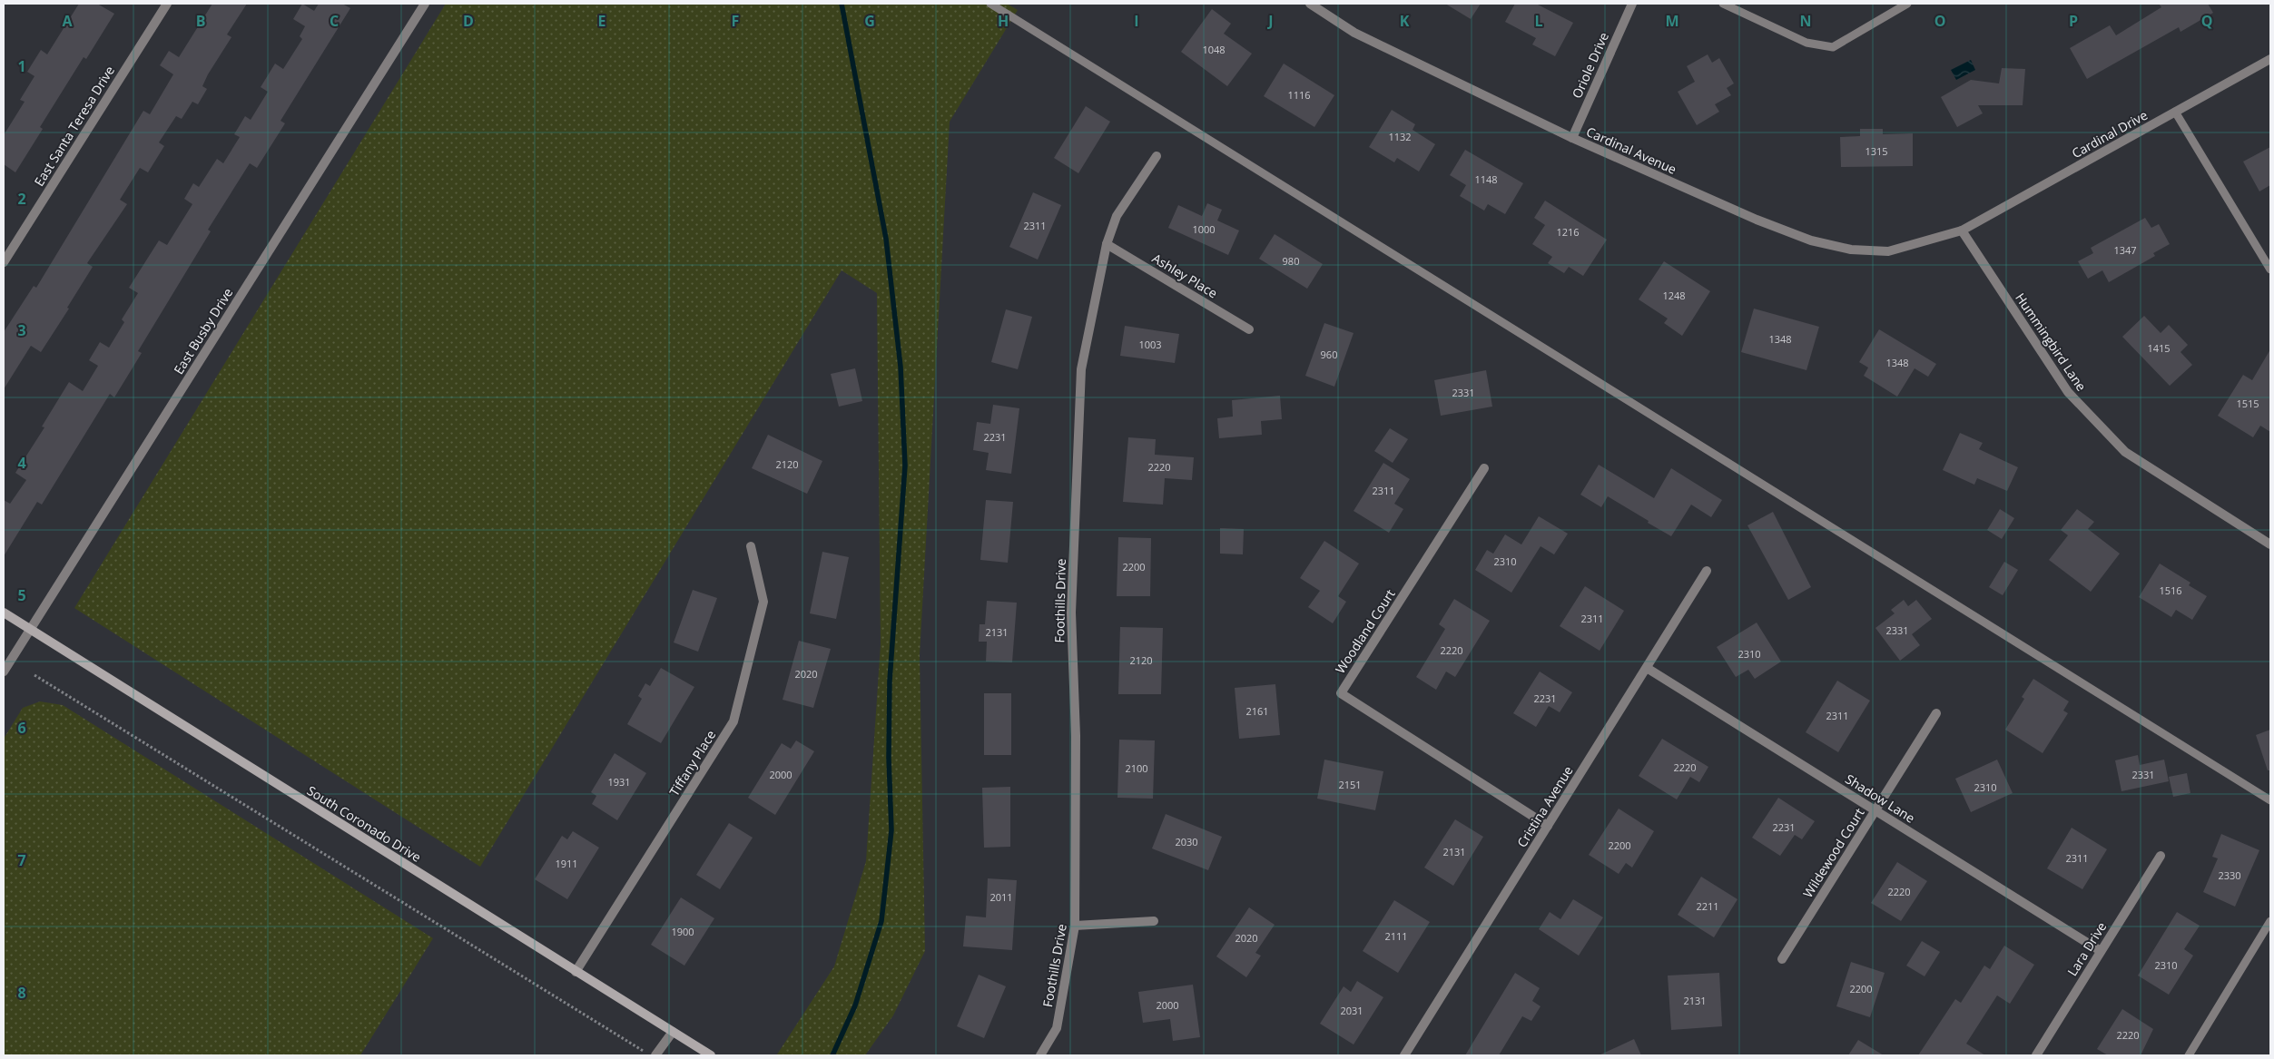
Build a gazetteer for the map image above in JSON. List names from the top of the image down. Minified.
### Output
{"streets":{"street":["Oriole Drive","East Santa Teresa Drive","Cardinal Drive","Cardinal Avenue","Ashley Place","East Busby Drive","Hummingbird Lane","Foothills Drive","Woodland Court","Tiffany Place","Shadow Lane","Cristina Avenue","South Coronado Drive","Wildewood Court","Lara Drive"]},"crossings":[["Oriole Drive","Cardinal Avenue"],["Cardinal Drive","Cardinal Avenue"],["Cardinal Drive","Hummingbird Lane"],["Cardinal Avenue","Hummingbird Lane"],["Ashley Place","Foothills Drive"],["East Busby Drive","South Coronado Drive"],["Woodland Court","Cristina Avenue"],["Tiffany Place","South Coronado Drive"],["Shadow Lane","Cristina Avenue"],["Shadow Lane","Wildewood Court"],["Shadow Lane","Lara Drive"]],"house_numbers":["1048","1116","1132","1315","1148","2311","1000","1216","1347","980","1248","1348","1003","1415","960","1348","2331","1515","2231","2120","2220","2311","2310","2200","1516","2311","2331","2131","2220","2310","2120","2020","2231","2161","2311","2220","2100","2000","2331","1931","2151","2310","2231","2030","2200","2131","2311","1911","2330","2220","2011","2211","1900","2111","2020","2310","2200","2131","2000","2031","2220"],"grid":{"columns":["A","B","C","D","E","F","G","H","I","J","K","L","M","N","O","P","Q"],"rows":["1","2","3","4","5","6","7","8"]}}
